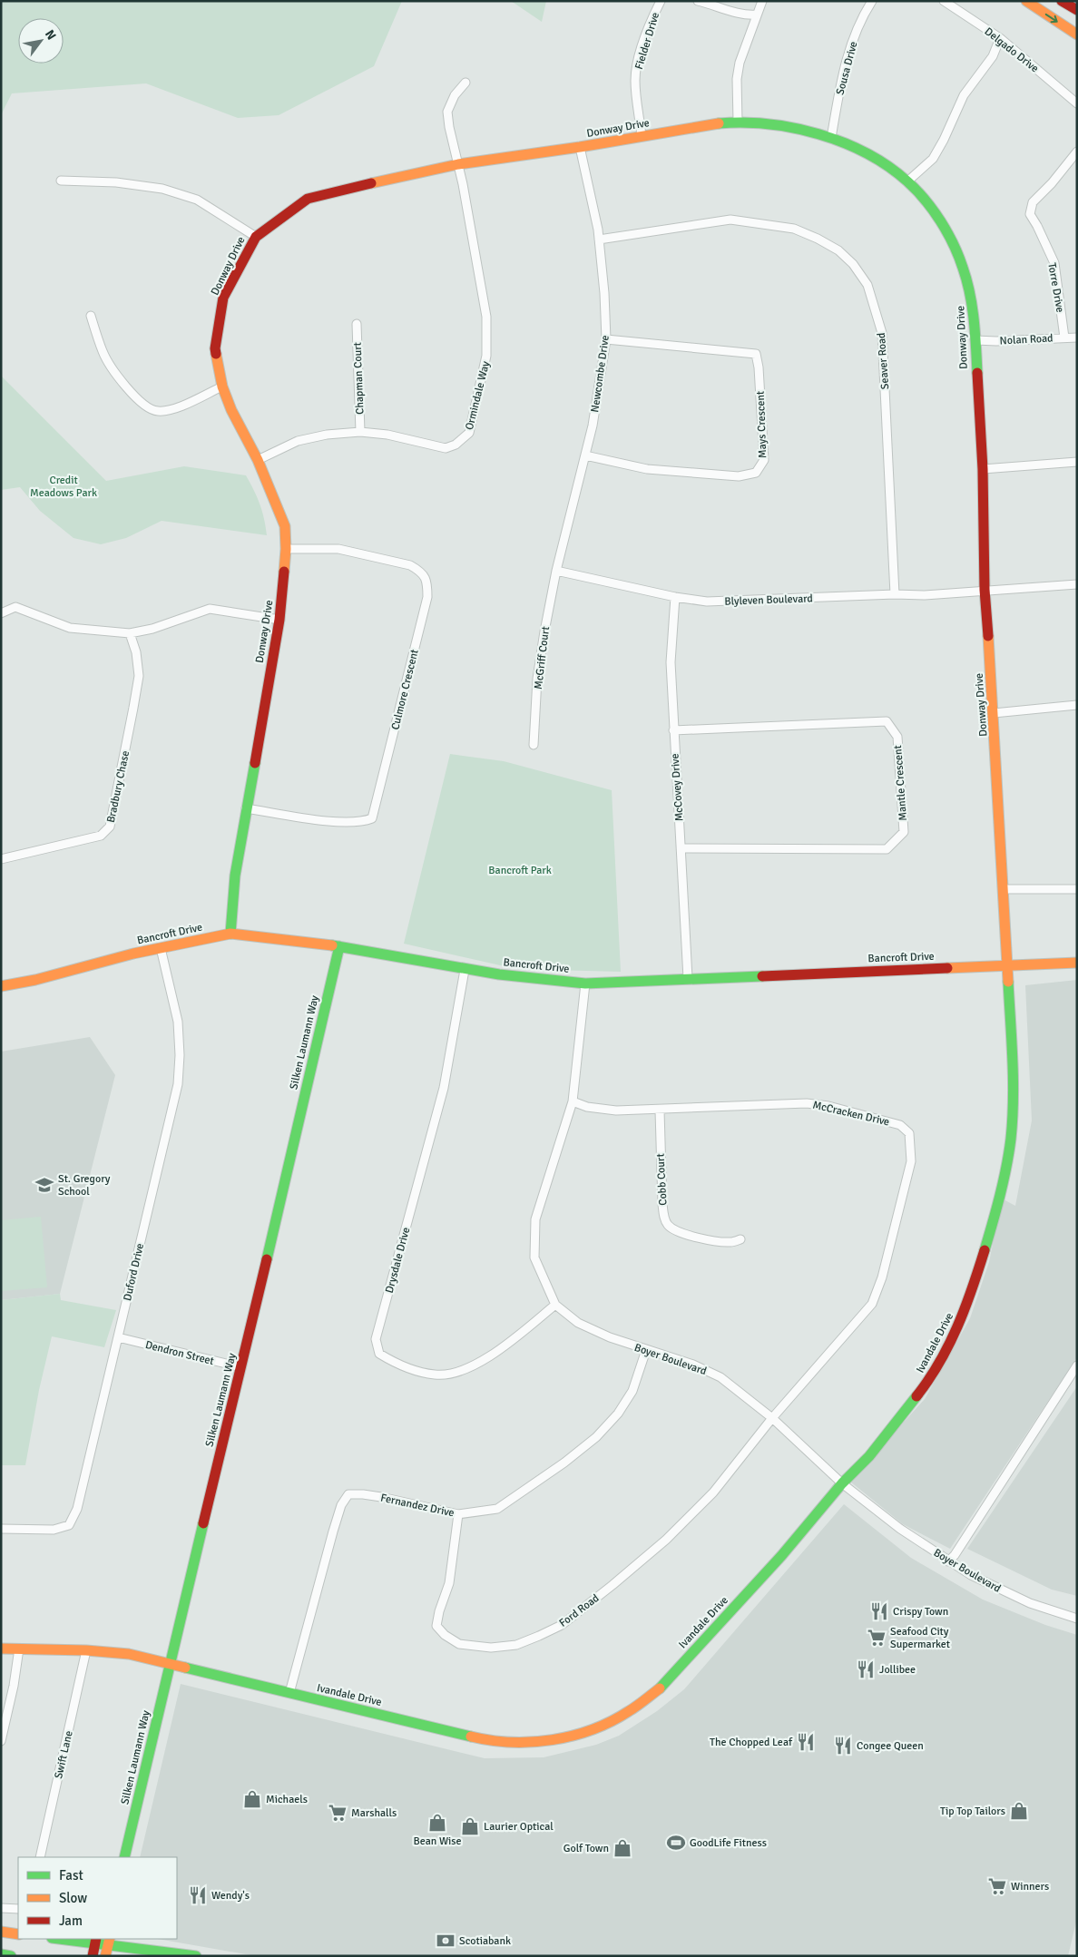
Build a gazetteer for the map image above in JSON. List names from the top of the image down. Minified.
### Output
{"streets":{"main road":["Donway Drive","Bancroft Drive","Silken Laumann Way","Ivandale Drive"],"street":["Fielder Drive","Delgado Drive","Sousa Drive","Torre Drive","Nolan Road","Seaver Road","Newcombe Drive","Chapman Court","Ormindale Way","Mays Crescent","Blyleven Boulevard","McGriff Court","Culmore Crescent","Mantle Crescent","Bradbury Chase","McCovey Drive","McCracken Drive","Cobb Court","Drysdale Drive","Duford Drive","Dendron Street","Boyer Boulevard","Fernandez Drive","Ford Road","Swift Lane"]},"crossings":[["Fielder Drive","Donway Drive"],["Sousa Drive","Donway Drive"],["Donway Drive","Nolan Road"],["Donway Drive","Newcombe Drive"],["Donway Drive","Ormindale Way"],["Donway Drive","Blyleven Boulevard"],["Donway Drive","Culmore Crescent"],["Donway Drive","Bancroft Drive"],["Donway Drive","Ivandale Drive"],["Torre Drive","Nolan Road"],["Seaver Road","Newcombe Drive"],["Seaver Road","Blyleven Boulevard"],["Newcombe Drive","Mays Crescent"],["Newcombe Drive","Blyleven Boulevard"],["Newcombe Drive","McGriff Court"],["Chapman Court","Ormindale Way"],["Blyleven Boulevard","McGriff Court"],["Blyleven Boulevard","McCovey Drive"],["Mantle Crescent","McCovey Drive"],["McCovey Drive","Bancroft Drive"],["Bancroft Drive","Silken Laumann Way"],["Bancroft Drive","Drysdale Drive"],["Bancroft Drive","Duford Drive"],["Bancroft Drive","Ivandale Drive"],["Bancroft Drive","Boyer Boulevard"],["Silken Laumann Way","Ivandale Drive"],["Silken Laumann Way","Dendron Street"],["McCracken Drive","Cobb Court"],["McCracken Drive","Boyer Boulevard"],["McCracken Drive","Ford Road"],["Drysdale Drive","Boyer Boulevard"],["Duford Drive","Dendron Street"],["Ivandale Drive","Boyer Boulevard"],["Ivandale Drive","Fernandez Drive"],["Ivandale Drive","Swift Lane"],["Boyer Boulevard","Fernandez Drive"],["Boyer Boulevard","Ford Road"],["Fernandez Drive","Ford Road"]],"parks":["Credit Meadows Park","Bancroft Park"],"places":{"school or university":["St. Gregory School"],"restaurant":["Crispy Town","Jollibee","The Chopped Leaf","Congee Queen","Wendy's"],"supermarket":["Seafood City Supermarket","Marshalls","Winners"],"shop":["Michaels","Tip Top Tailors","Bean Wise","Laurier Optical","Golf Town"],"sports":["GoodLife Fitness"],"bank":["Scotiabank"]},"legend":["Fast","Slow","Jam"],"north":"top right"}
